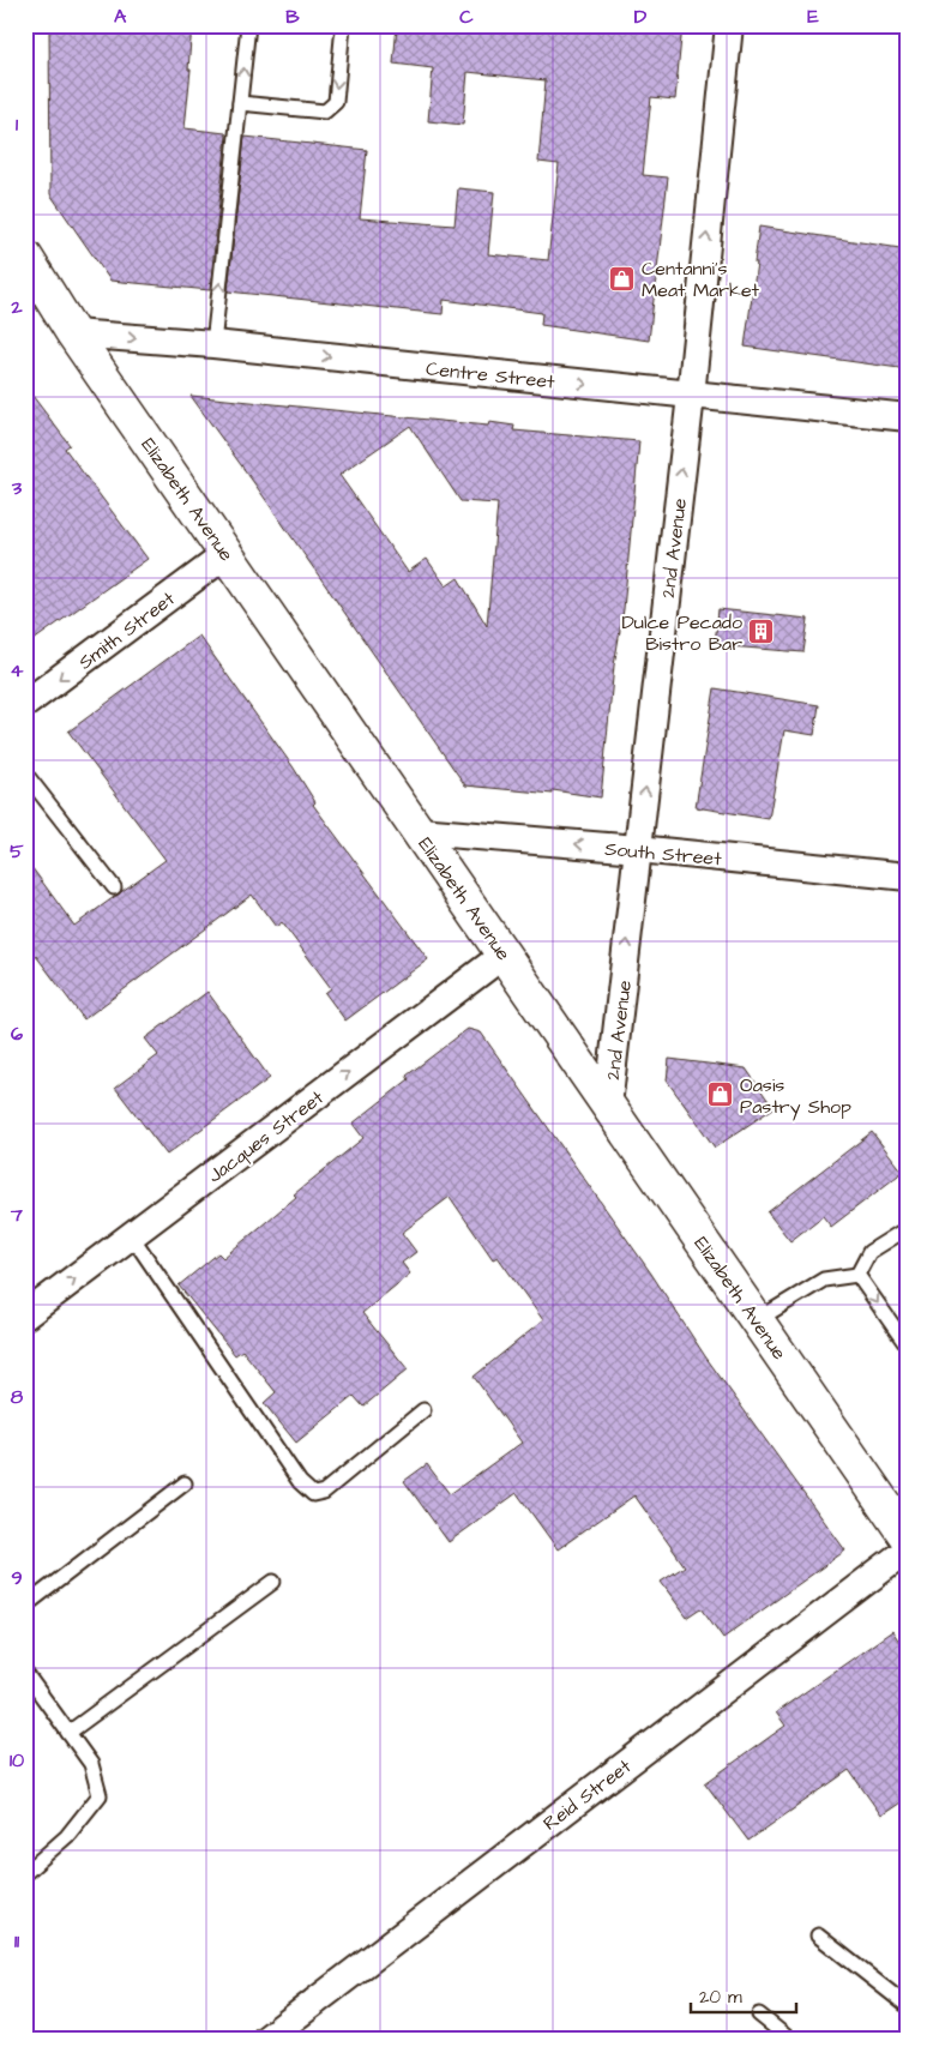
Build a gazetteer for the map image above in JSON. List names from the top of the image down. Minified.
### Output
{"streets":{"street":["Centre Street","Elizabeth Avenue","2nd Avenue","Smith Street","South Street","Jacques Street","Reid Street"]},"crossings":[["Centre Street","Elizabeth Avenue"],["Centre Street","2nd Avenue"],["Elizabeth Avenue","2nd Avenue"],["Elizabeth Avenue","Smith Street"],["Elizabeth Avenue","South Street"],["Elizabeth Avenue","Jacques Street"],["2nd Avenue","South Street"]],"one_way":["Centre Street","2nd Avenue","Smith Street","South Street","Jacques Street"],"places":{"shop":["Centanni's Meat Market","Oasis Pastry Shop"],"building":["Dulce Pecado Bistro Bar"]},"scale_bar":"20 m","grid":{"columns":["A","B","C","D","E"],"rows":["1","2","3","4","5","6","7","8","9","10","11"]}}
